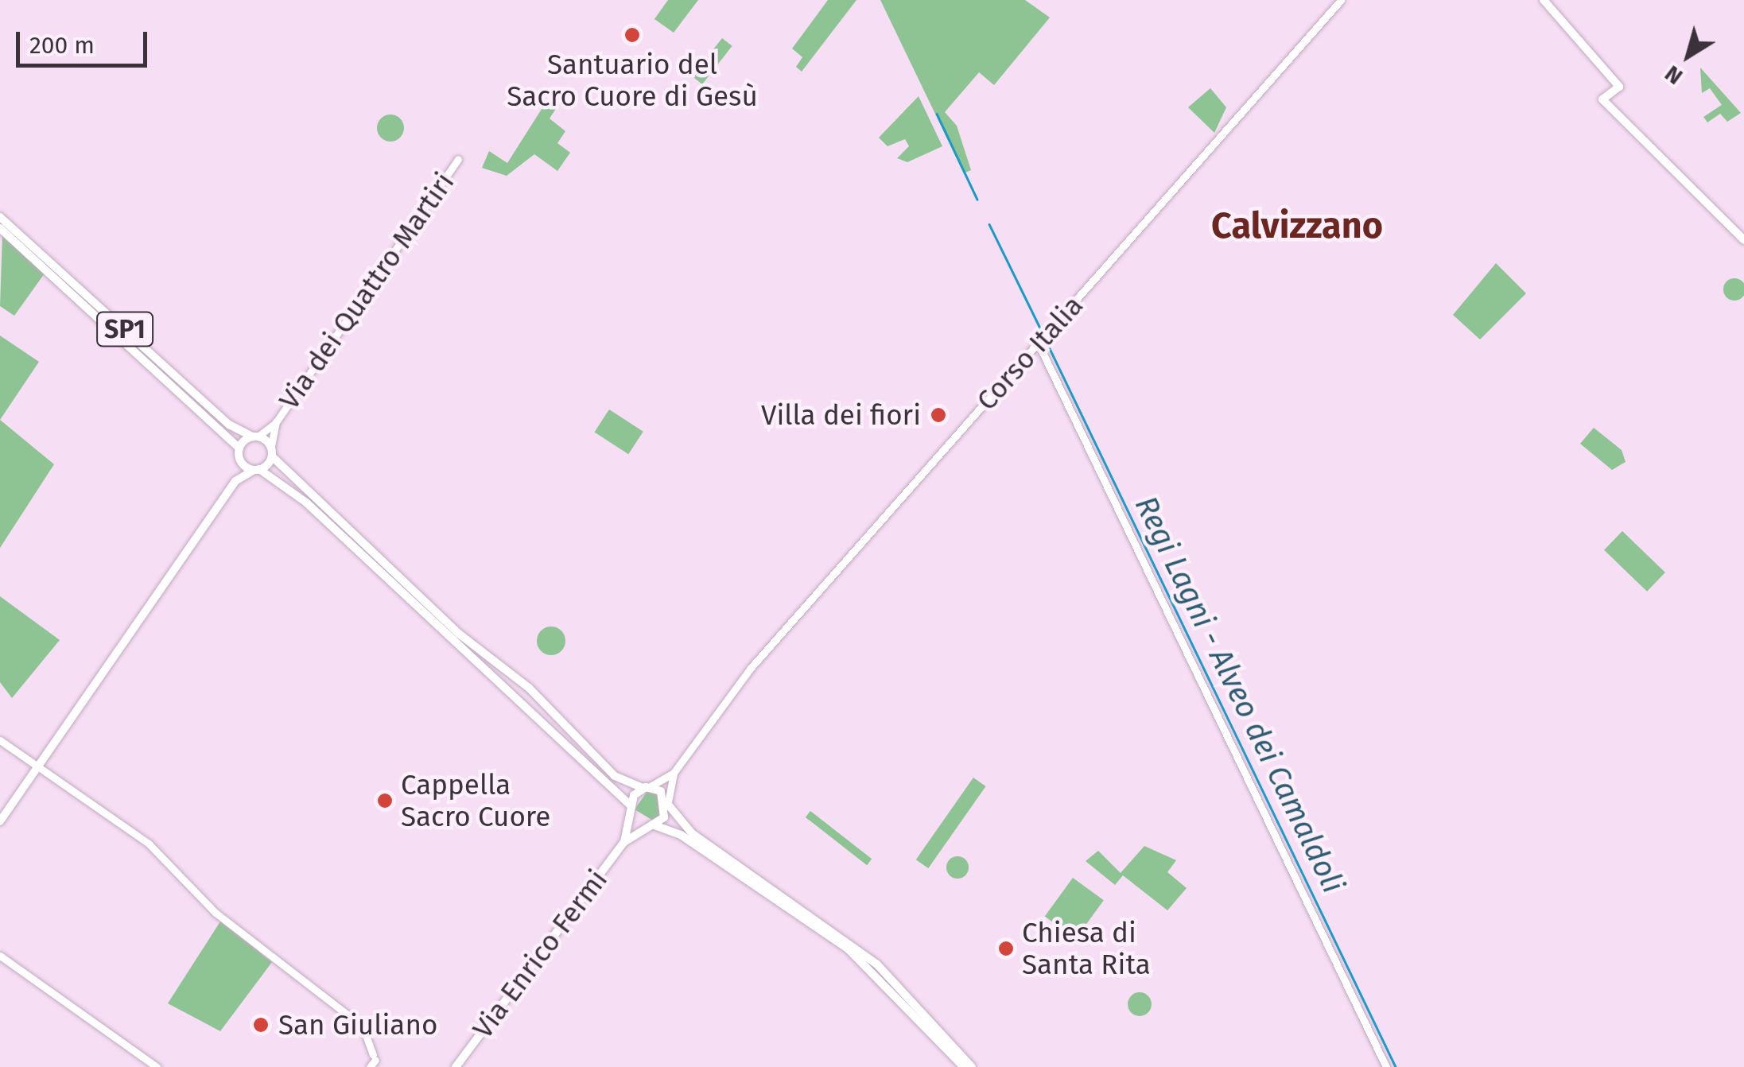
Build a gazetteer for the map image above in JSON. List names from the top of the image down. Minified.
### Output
{"streets":{"main road":["SP1","Via Enrico Fermi"],"street":["Via dei Quattro Martiri","Corso Italia"]},"crossings":[["Via dei Quattro Martiri","SP1"]],"districts":["Calvizzano"],"water":["Regi Lagni - Alveo dei Camaldoli"],"places":["Santuario del Sacro Cuore di Gesù","Villa dei fiori","Cappella Sacro Cuore","Chiesa di Santa Rita","San Giuliano"],"scale_bar":"200 m","north":"bottom left"}
